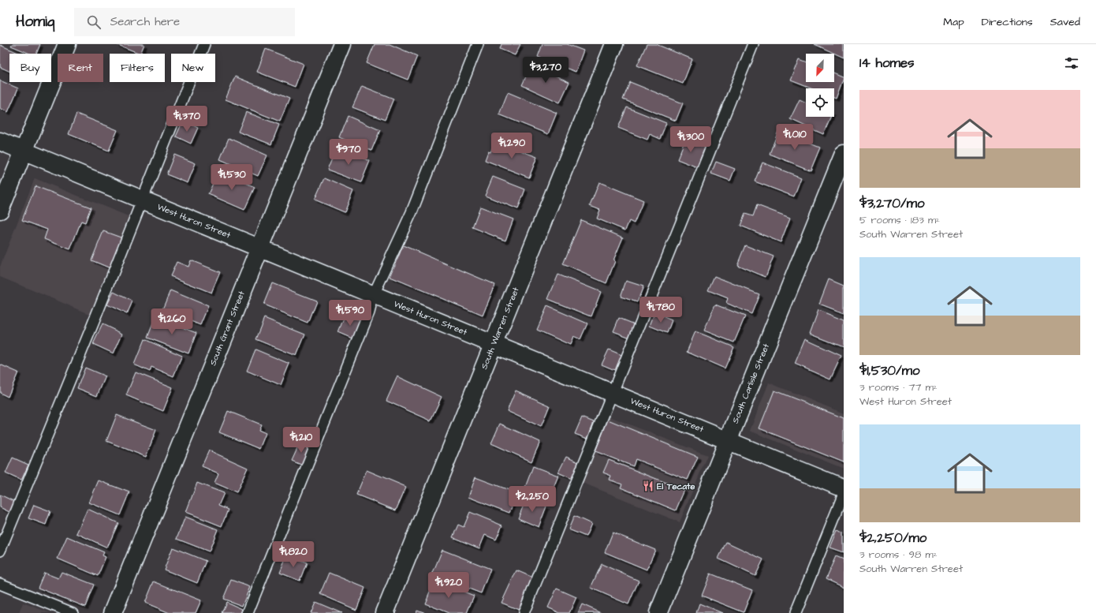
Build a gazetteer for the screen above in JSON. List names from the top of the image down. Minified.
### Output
{"streets":{"street":["West Huron Street","South Grant Street","South Warren Street","South Carlisle Street"]},"crossings":[["West Huron Street","South Grant Street"],["West Huron Street","South Warren Street"],["West Huron Street","South Carlisle Street"]],"places":{"restaurant":["El Tecate"]},"north":"bottom left","page":{"header":"Homiq","search":"Search here","nav":["Map","Directions","Saved"],"heading":"14 homes","chip":["Buy","Rent","Filters","New"],"price":["$3,270","$1,370","$1,010","$1,300","$1,290","$970","$1,530","$1,780","$1,590","$1,260","$1,210","$2,250","$1,820","$1,920"],"list":[{"name":"$3,270/mo","note":"5 rooms · 183 m² · South Warren Street"},{"name":"$1,530/mo","note":"3 rooms · 77 m² · West Huron Street"},{"name":"$2,250/mo","note":"3 rooms · 98 m² · South Warren Street"}]}}
